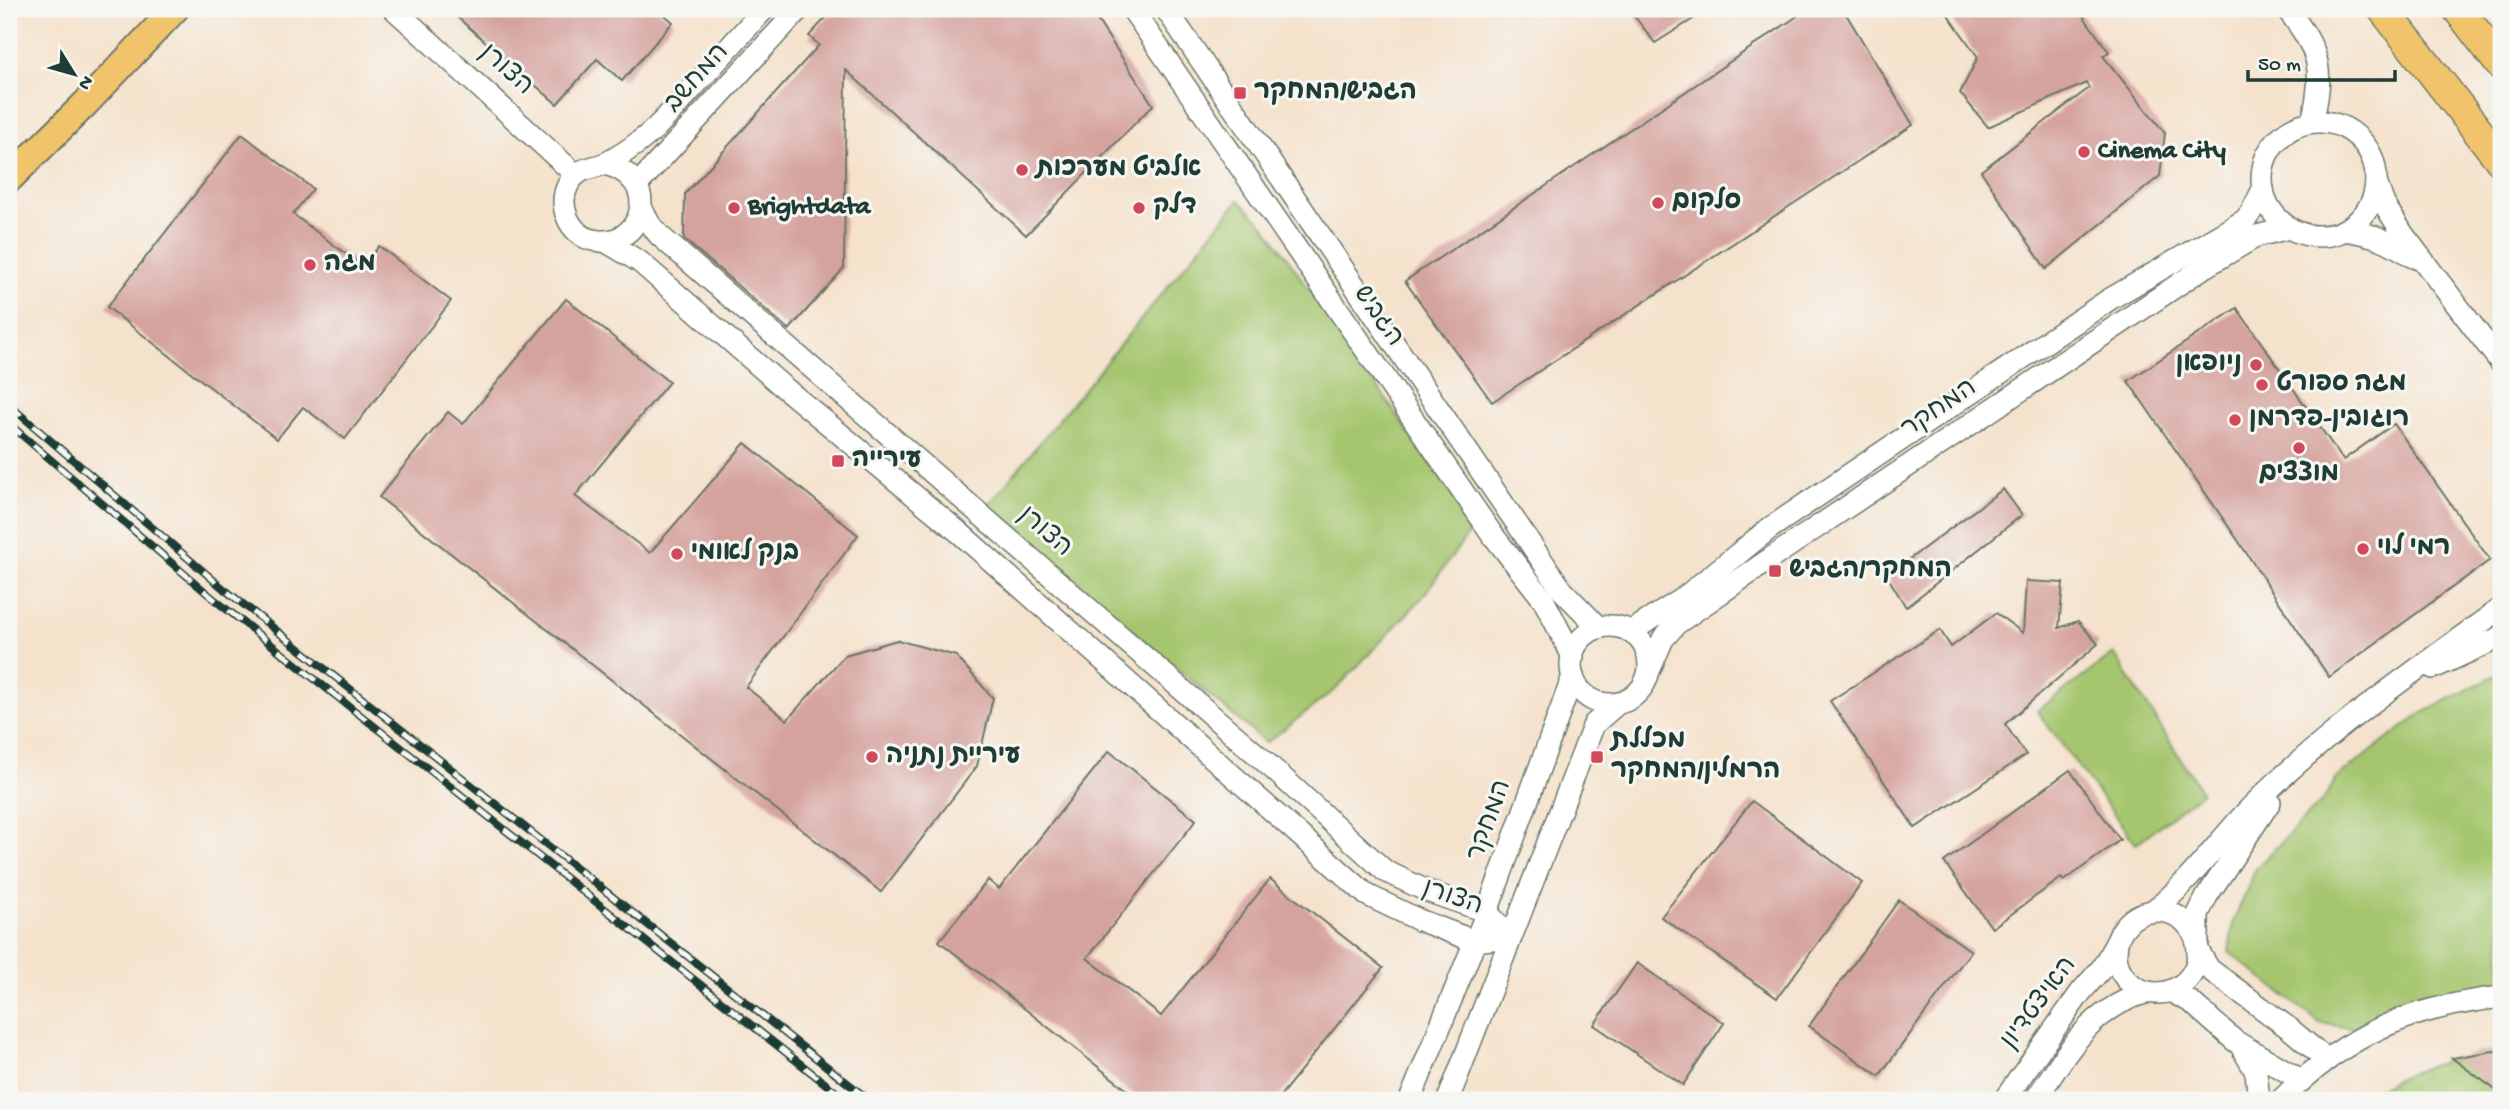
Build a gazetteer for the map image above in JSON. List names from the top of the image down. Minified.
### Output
{"streets":{"street":["הצורן","המחשב","הגביש","המחקר","האיצטדיון"]},"crossings":[["הצורן","המחשב"],["הצורן","המחקר"],["הגביש","המחקר"]],"places":{"transit":["הגביש/המחקר","עירייה","המחקר/הגביש","מכללת הרמלין/המחקר"],"other":["Cinema City","אלביט מערכות","סלקום","Brightdata","דלק","מגה","ניופאן","מגה ספורט","רוגובין-פדרמן","מוצצים","רמי לוי","בנק לאומי","עיריית נתניה"]},"scale_bar":"50 m","north":"bottom right"}
